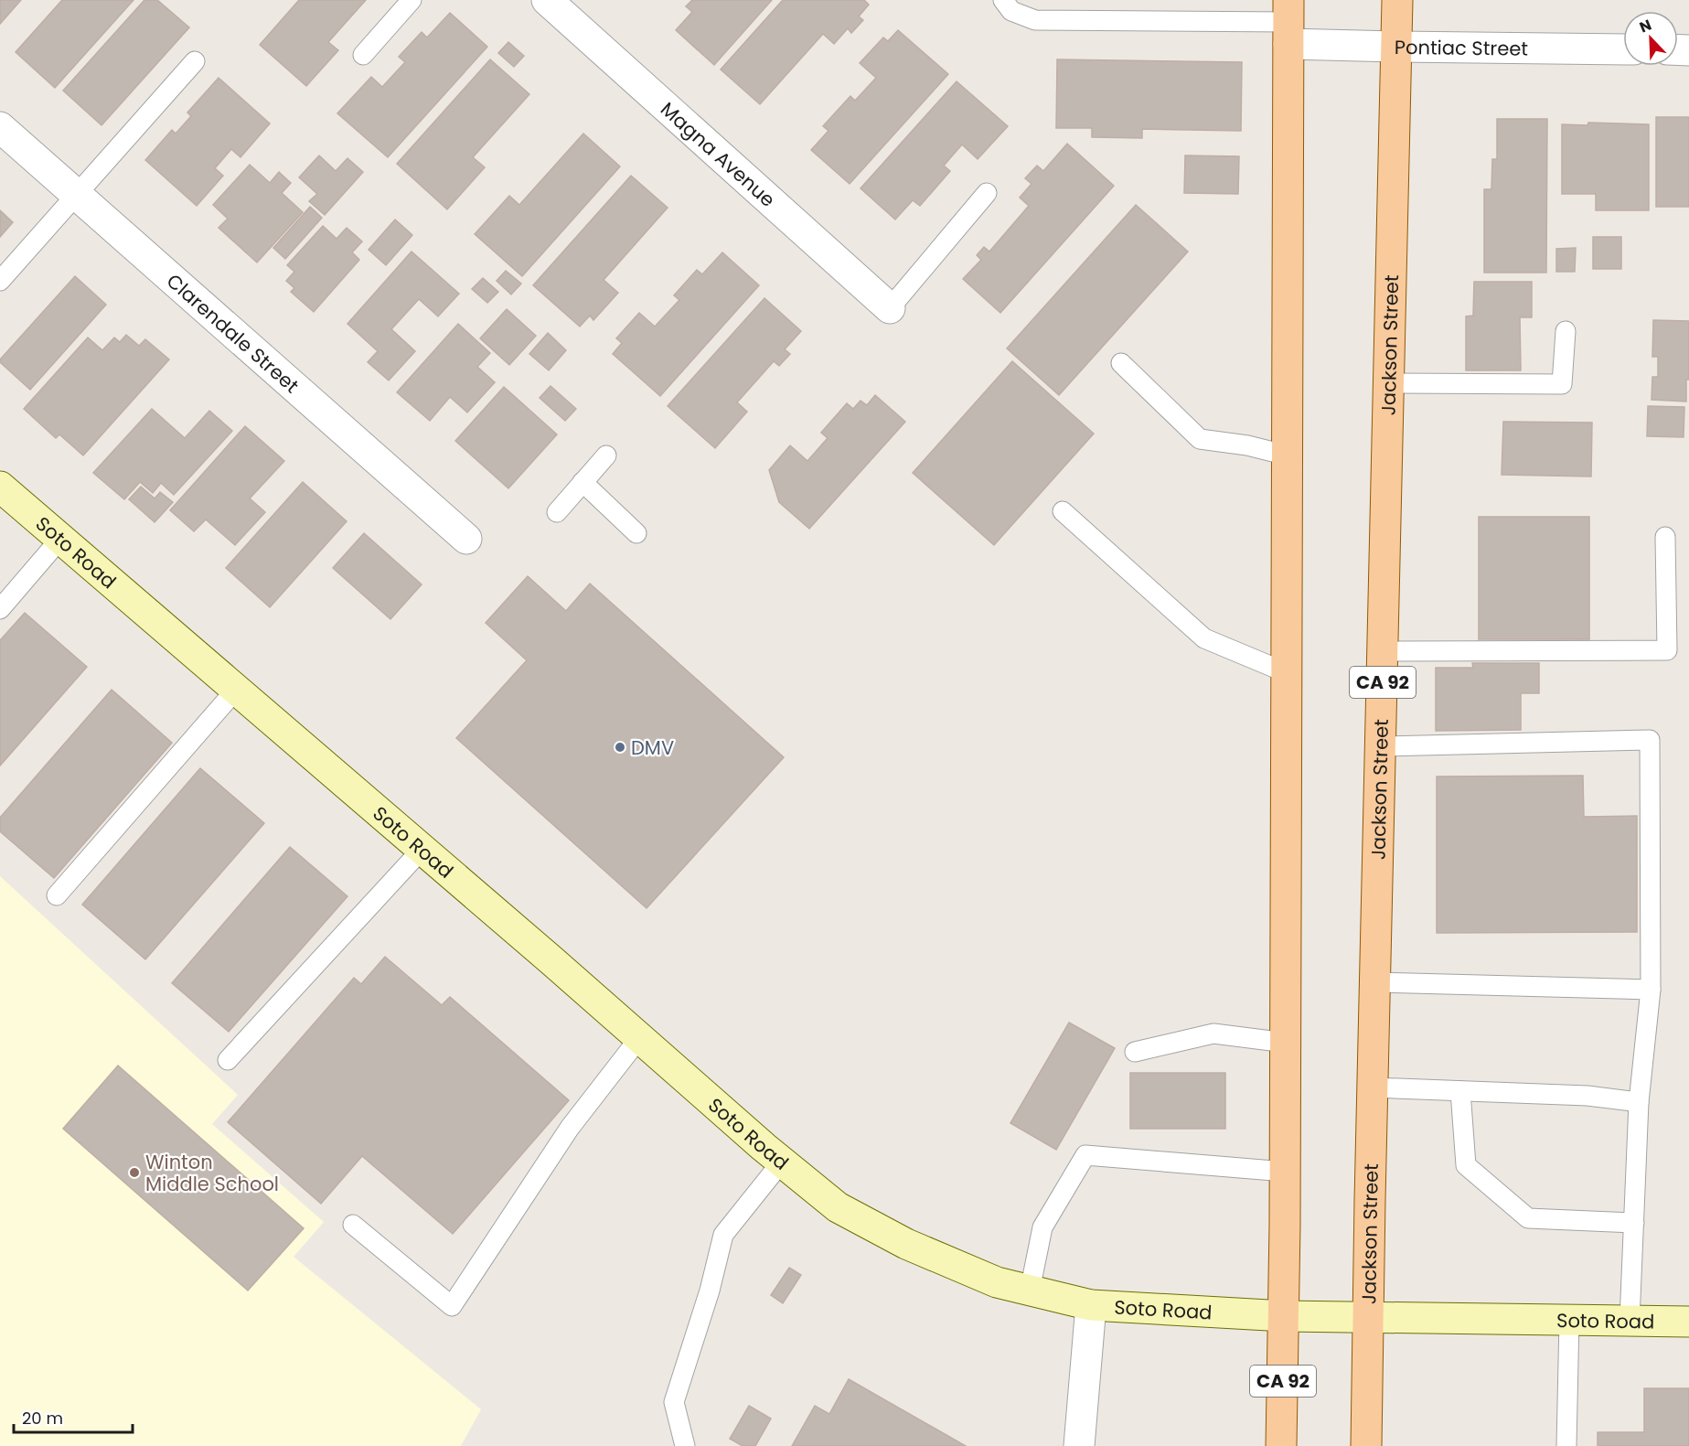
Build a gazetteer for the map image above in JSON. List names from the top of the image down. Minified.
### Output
{"streets":{"main road":["Jackson Street","CA 92"],"street":["Pontiac Street","Magna Avenue","Clarendale Street","Soto Road"]},"crossings":[["Pontiac Street","Jackson Street"],["Pontiac Street","CA 92"],["Jackson Street","Soto Road"],["Soto Road","CA 92"]],"places":["DMV","Winton Middle School"],"scale_bar":"20 m","north":"top left"}
